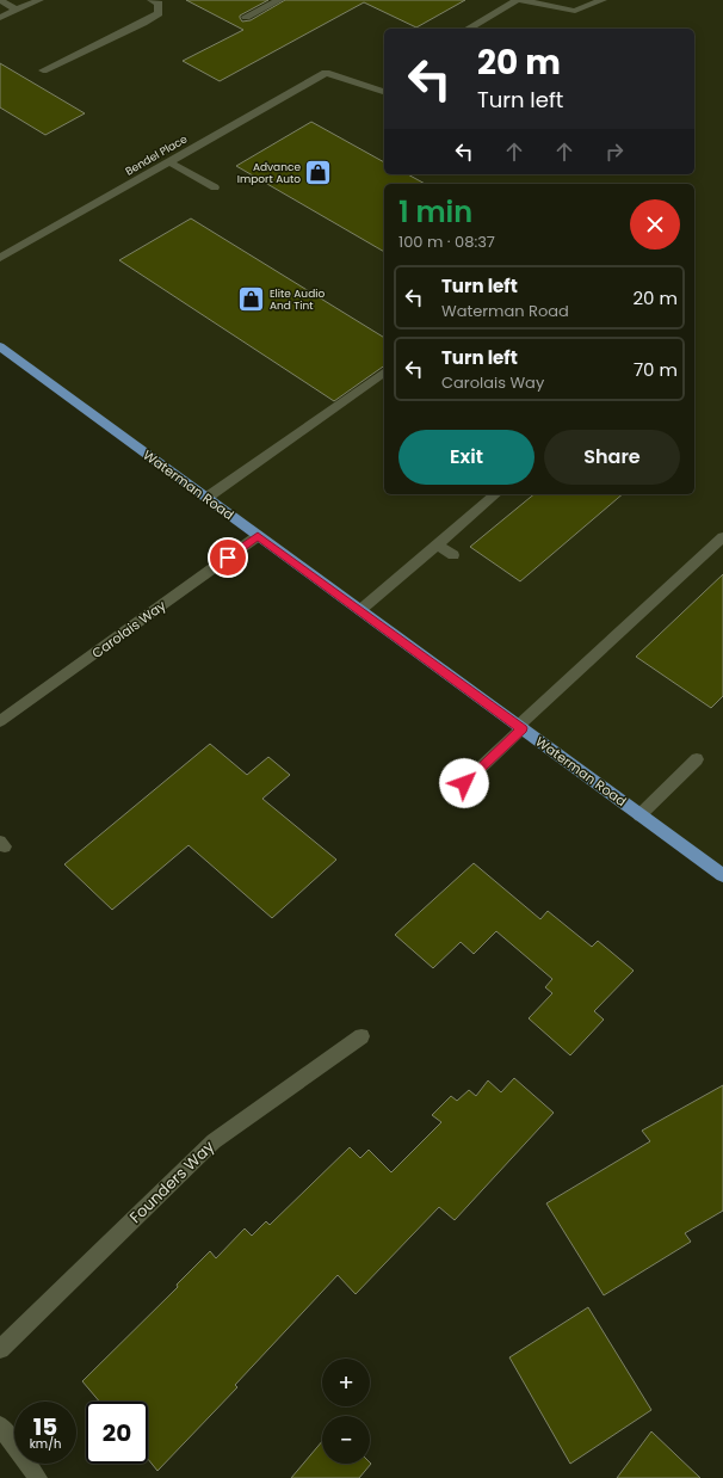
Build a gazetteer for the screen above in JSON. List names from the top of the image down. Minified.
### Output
{"streets":{"main road":["Waterman Road"],"street":["Bendel Place","Carolais Way","Founders Way"]},"crossings":[["Waterman Road","Carolais Way"]],"places":{"shop":["Advance Import Auto","Elite Audio And Tint"]},"page":{"turn":["20 m","Turn left"],"heading":["1 min","100 m · 08:37"],"list":[{"name":"Turn left","note":"Waterman Road","value":"20 m"},{"name":"Turn left","note":"Carolais Way","value":"70 m"}],"buttons":["Exit","Share"],"map_buttons":["+","−"],"speed":"15 km/h","limit":"20"}}
